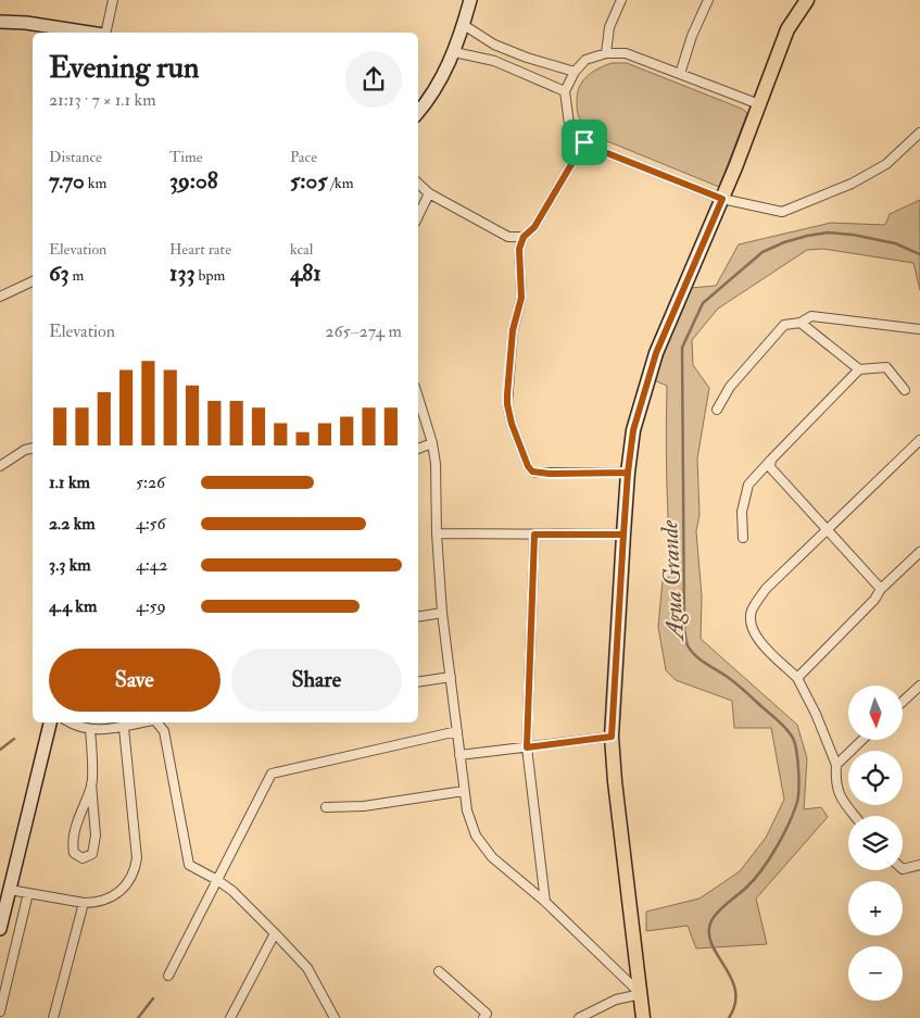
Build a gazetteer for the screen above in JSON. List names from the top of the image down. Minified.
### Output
{"water":["Agua Grande"],"north":"bottom","page":{"heading":["Evening run","21:13 · 7 × 1.1 km"],"stats":[["Distance","7.70 km"],["Time","39:08"],["Pace","5:05 /km"],["Elevation","63 m"],["Heart rate","133 bpm"],["kcal","481"]],"chart":["Elevation","265–274 m"],"list":[{"name":"1.1 km","note":"5:26"},{"name":"2.2 km","note":"4:56"},{"name":"3.3 km","note":"4:42"},{"name":"4.4 km","note":"4:59"}],"buttons":["Save","Share"],"map_buttons":["+","−"]}}
